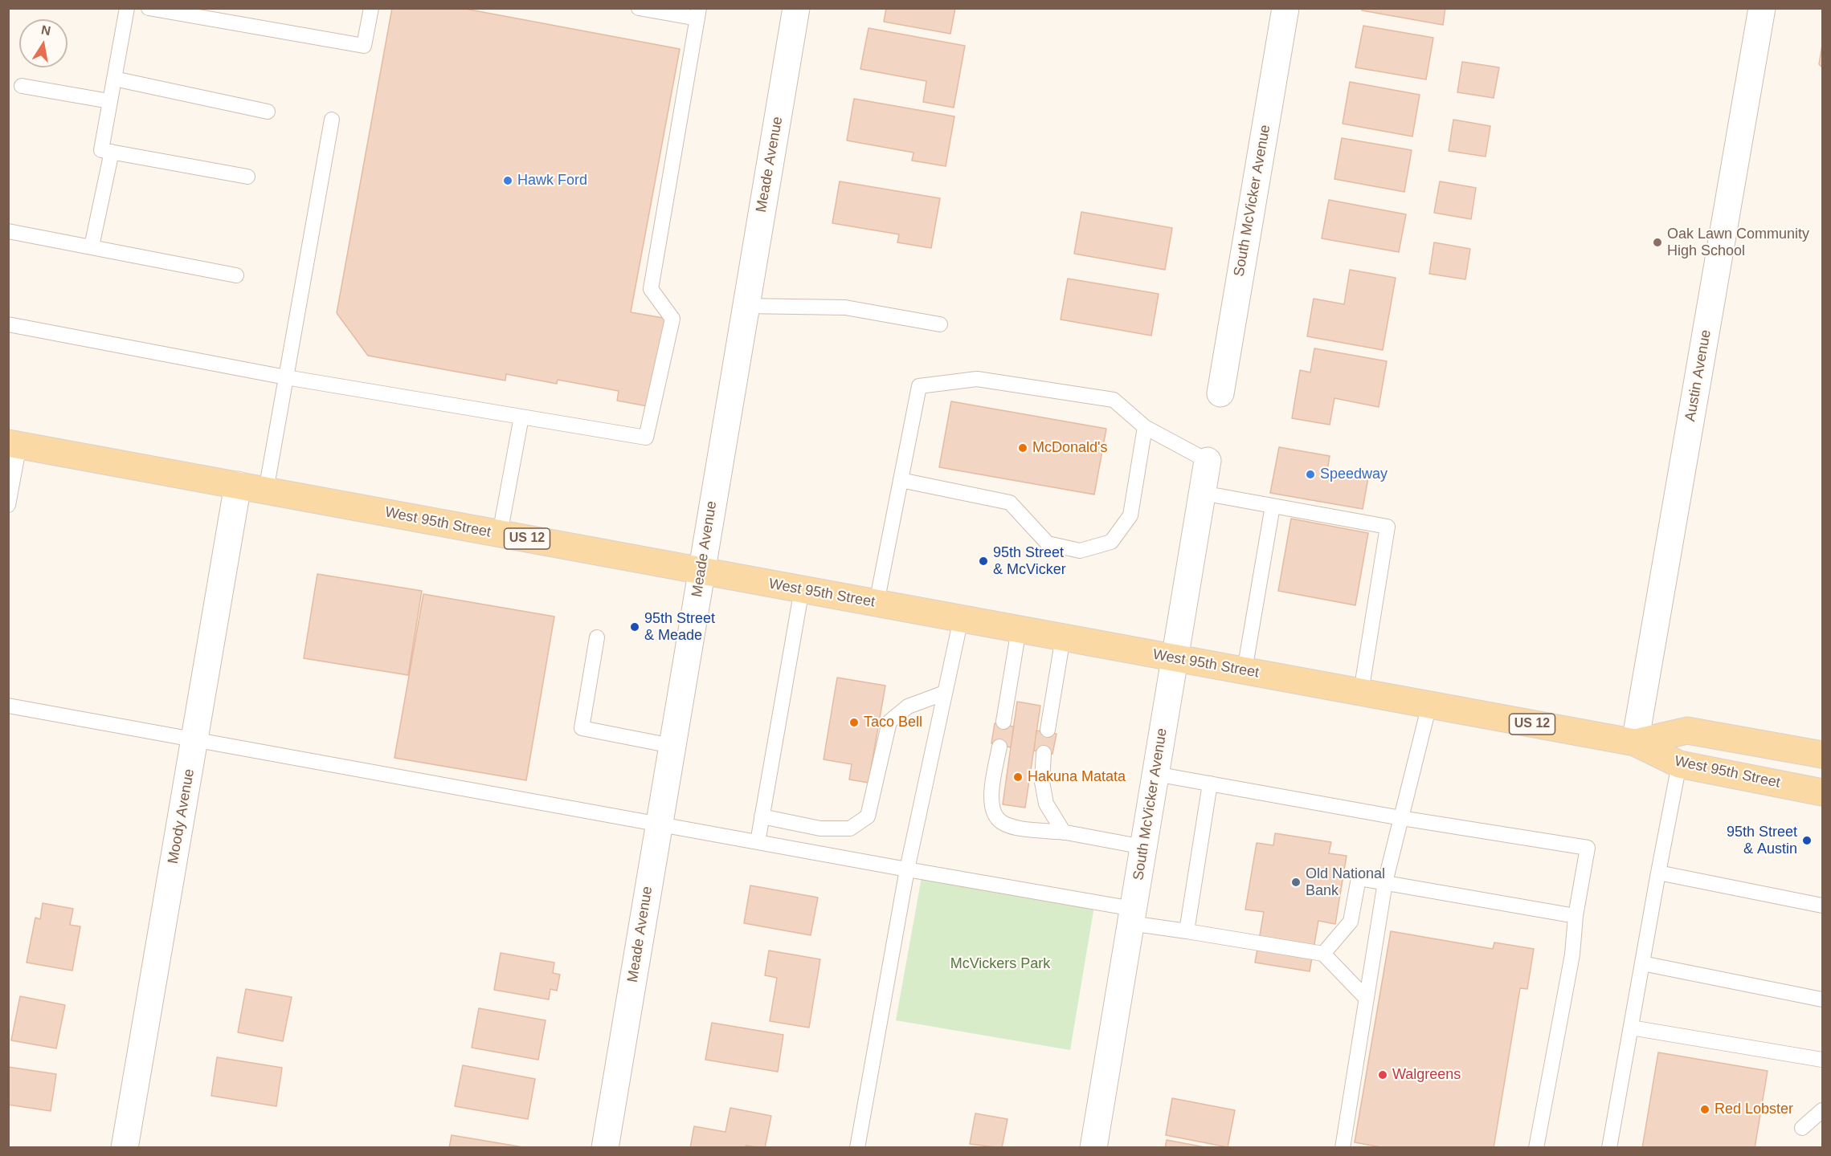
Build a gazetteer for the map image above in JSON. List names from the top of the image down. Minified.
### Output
{"streets":{"main road":["West 95th Street","US 12"],"street":["Meade Avenue","South McVicker Avenue","Austin Avenue","Moody Avenue"]},"crossings":[["Meade Avenue","West 95th Street"],["South McVicker Avenue","West 95th Street"],["Austin Avenue","West 95th Street"],["West 95th Street","Moody Avenue"]],"parks":["McVickers Park"],"places":["Hawk Ford","Oak Lawn Community High School","McDonald's","Speedway","95th Street & McVicker","95th Street & Meade","Taco Bell","Hakuna Matata","95th Street & Austin","Old National Bank","Walgreens","Red Lobster"],"north":"top"}
